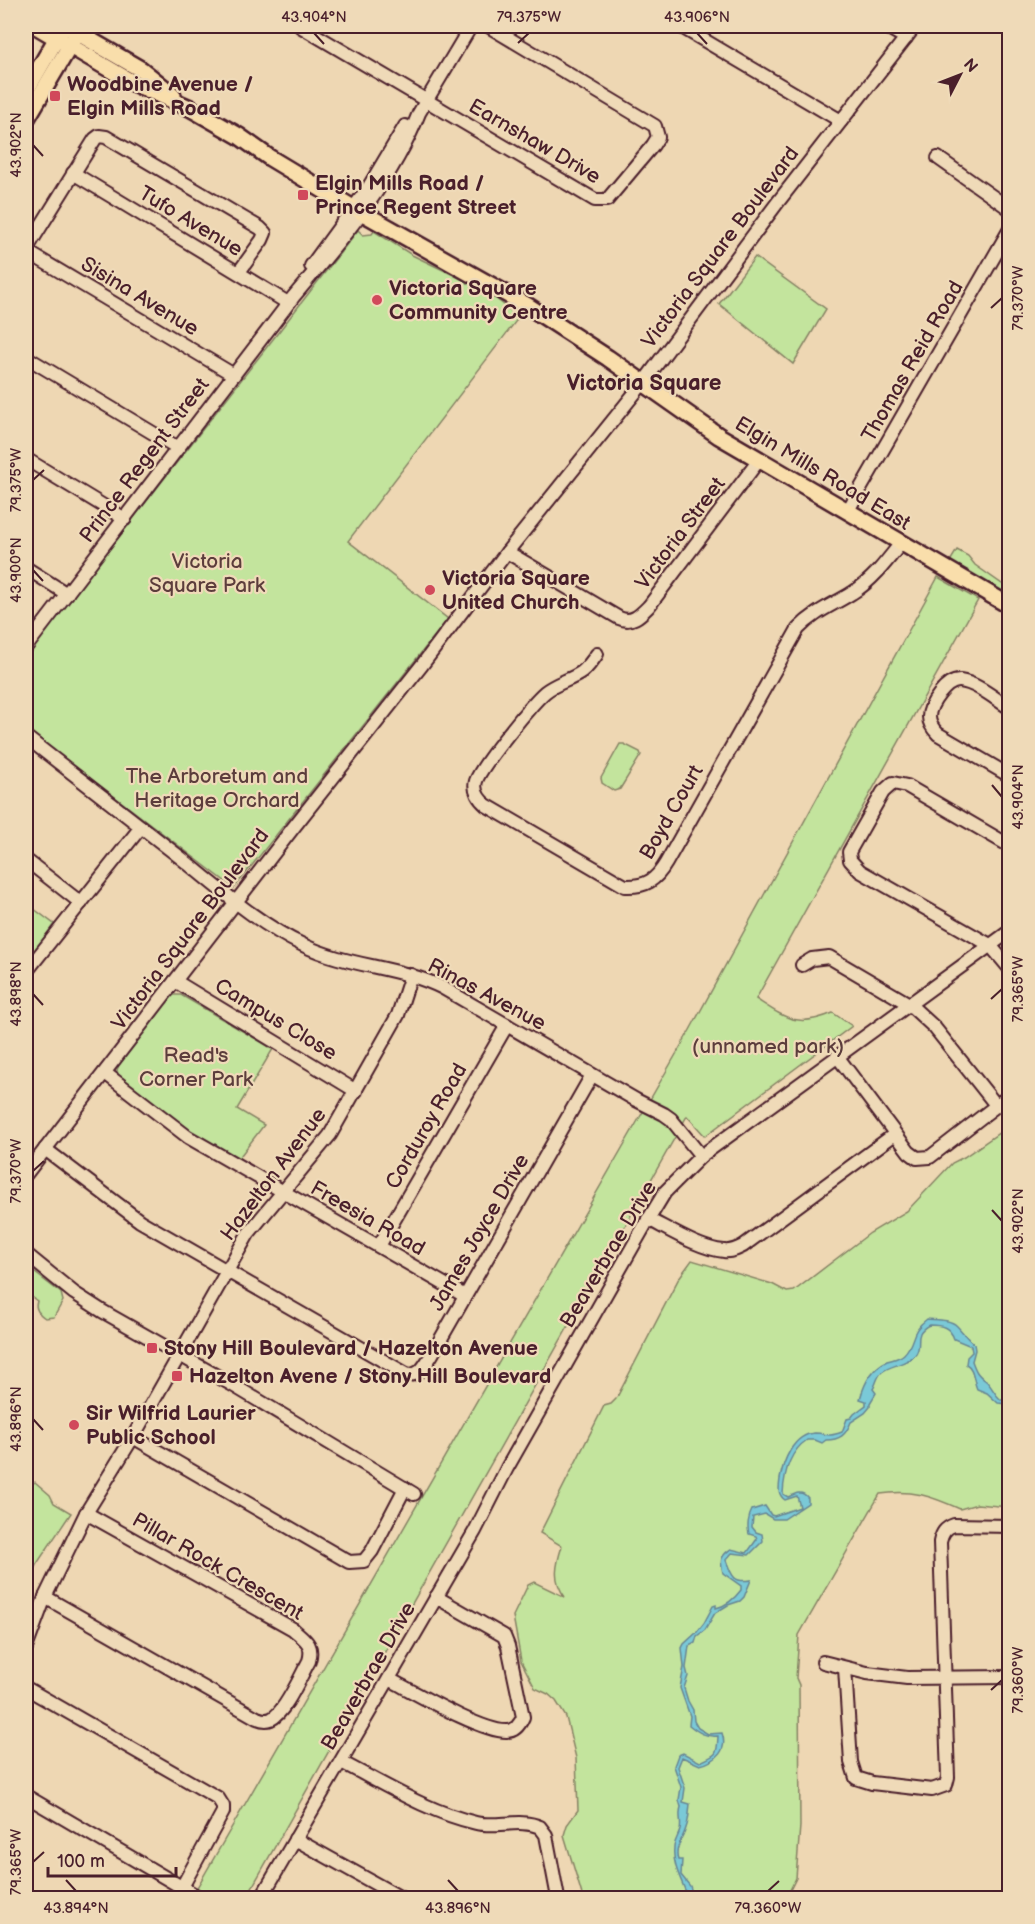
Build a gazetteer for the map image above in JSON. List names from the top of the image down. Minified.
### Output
{"streets":{"main road":["Elgin Mills Road East"],"street":["Earnshaw Drive","Tufo Avenue","Victoria Square Boulevard","Sisina Avenue","Thomas Reid Road","Prince Regent Street","Victoria Street","Boyd Court","Rinas Avenue","Campus Close","Corduroy Road","Hazelton Avenue","Freesia Road","James Joyce Drive","Beaverbrae Drive","Pillar Rock Crescent"]},"crossings":[["Earnshaw Drive","Prince Regent Street"],["Tufo Avenue","Prince Regent Street"],["Victoria Square Boulevard","Elgin Mills Road East"],["Victoria Square Boulevard","Victoria Street"],["Victoria Square Boulevard","Rinas Avenue"],["Victoria Square Boulevard","Campus Close"],["Victoria Square Boulevard","Freesia Road"],["Victoria Square Boulevard","James Joyce Drive"],["Sisina Avenue","Prince Regent Street"],["Thomas Reid Road","Elgin Mills Road East"],["Prince Regent Street","Elgin Mills Road East"],["Elgin Mills Road East","Victoria Street"],["Elgin Mills Road East","Boyd Court"],["Rinas Avenue","Corduroy Road"],["Rinas Avenue","Hazelton Avenue"],["Rinas Avenue","James Joyce Drive"],["Rinas Avenue","Beaverbrae Drive"],["Campus Close","Hazelton Avenue"],["Corduroy Road","Freesia Road"],["Hazelton Avenue","Freesia Road"],["Hazelton Avenue","James Joyce Drive"],["Hazelton Avenue","Pillar Rock Crescent"],["Freesia Road","James Joyce Drive"]],"districts":["Victoria Square"],"parks":["Victoria Square Park","The Arboretum and Heritage Orchard","(unnamed park)","Read's Corner Park"],"places":{"transit":["Woodbine Avenue / Elgin Mills Road","Elgin Mills Road / Prince Regent Street","Stony Hill Boulevard / Hazelton Avenue","Hazelton Avene / Stony Hill Boulevard"],"other":["Victoria Square Community Centre","Victoria Square United Church","Sir Wilfrid Laurier Public School"]},"scale_bar":"100 m","north":"top right","coordinates":["43.904°N","79.375°W","43.906°N","43.902°N","79.370°W","43.900°N","79.365°W","43.898°N","43.896°N","79.360°W","43.894°N"]}
